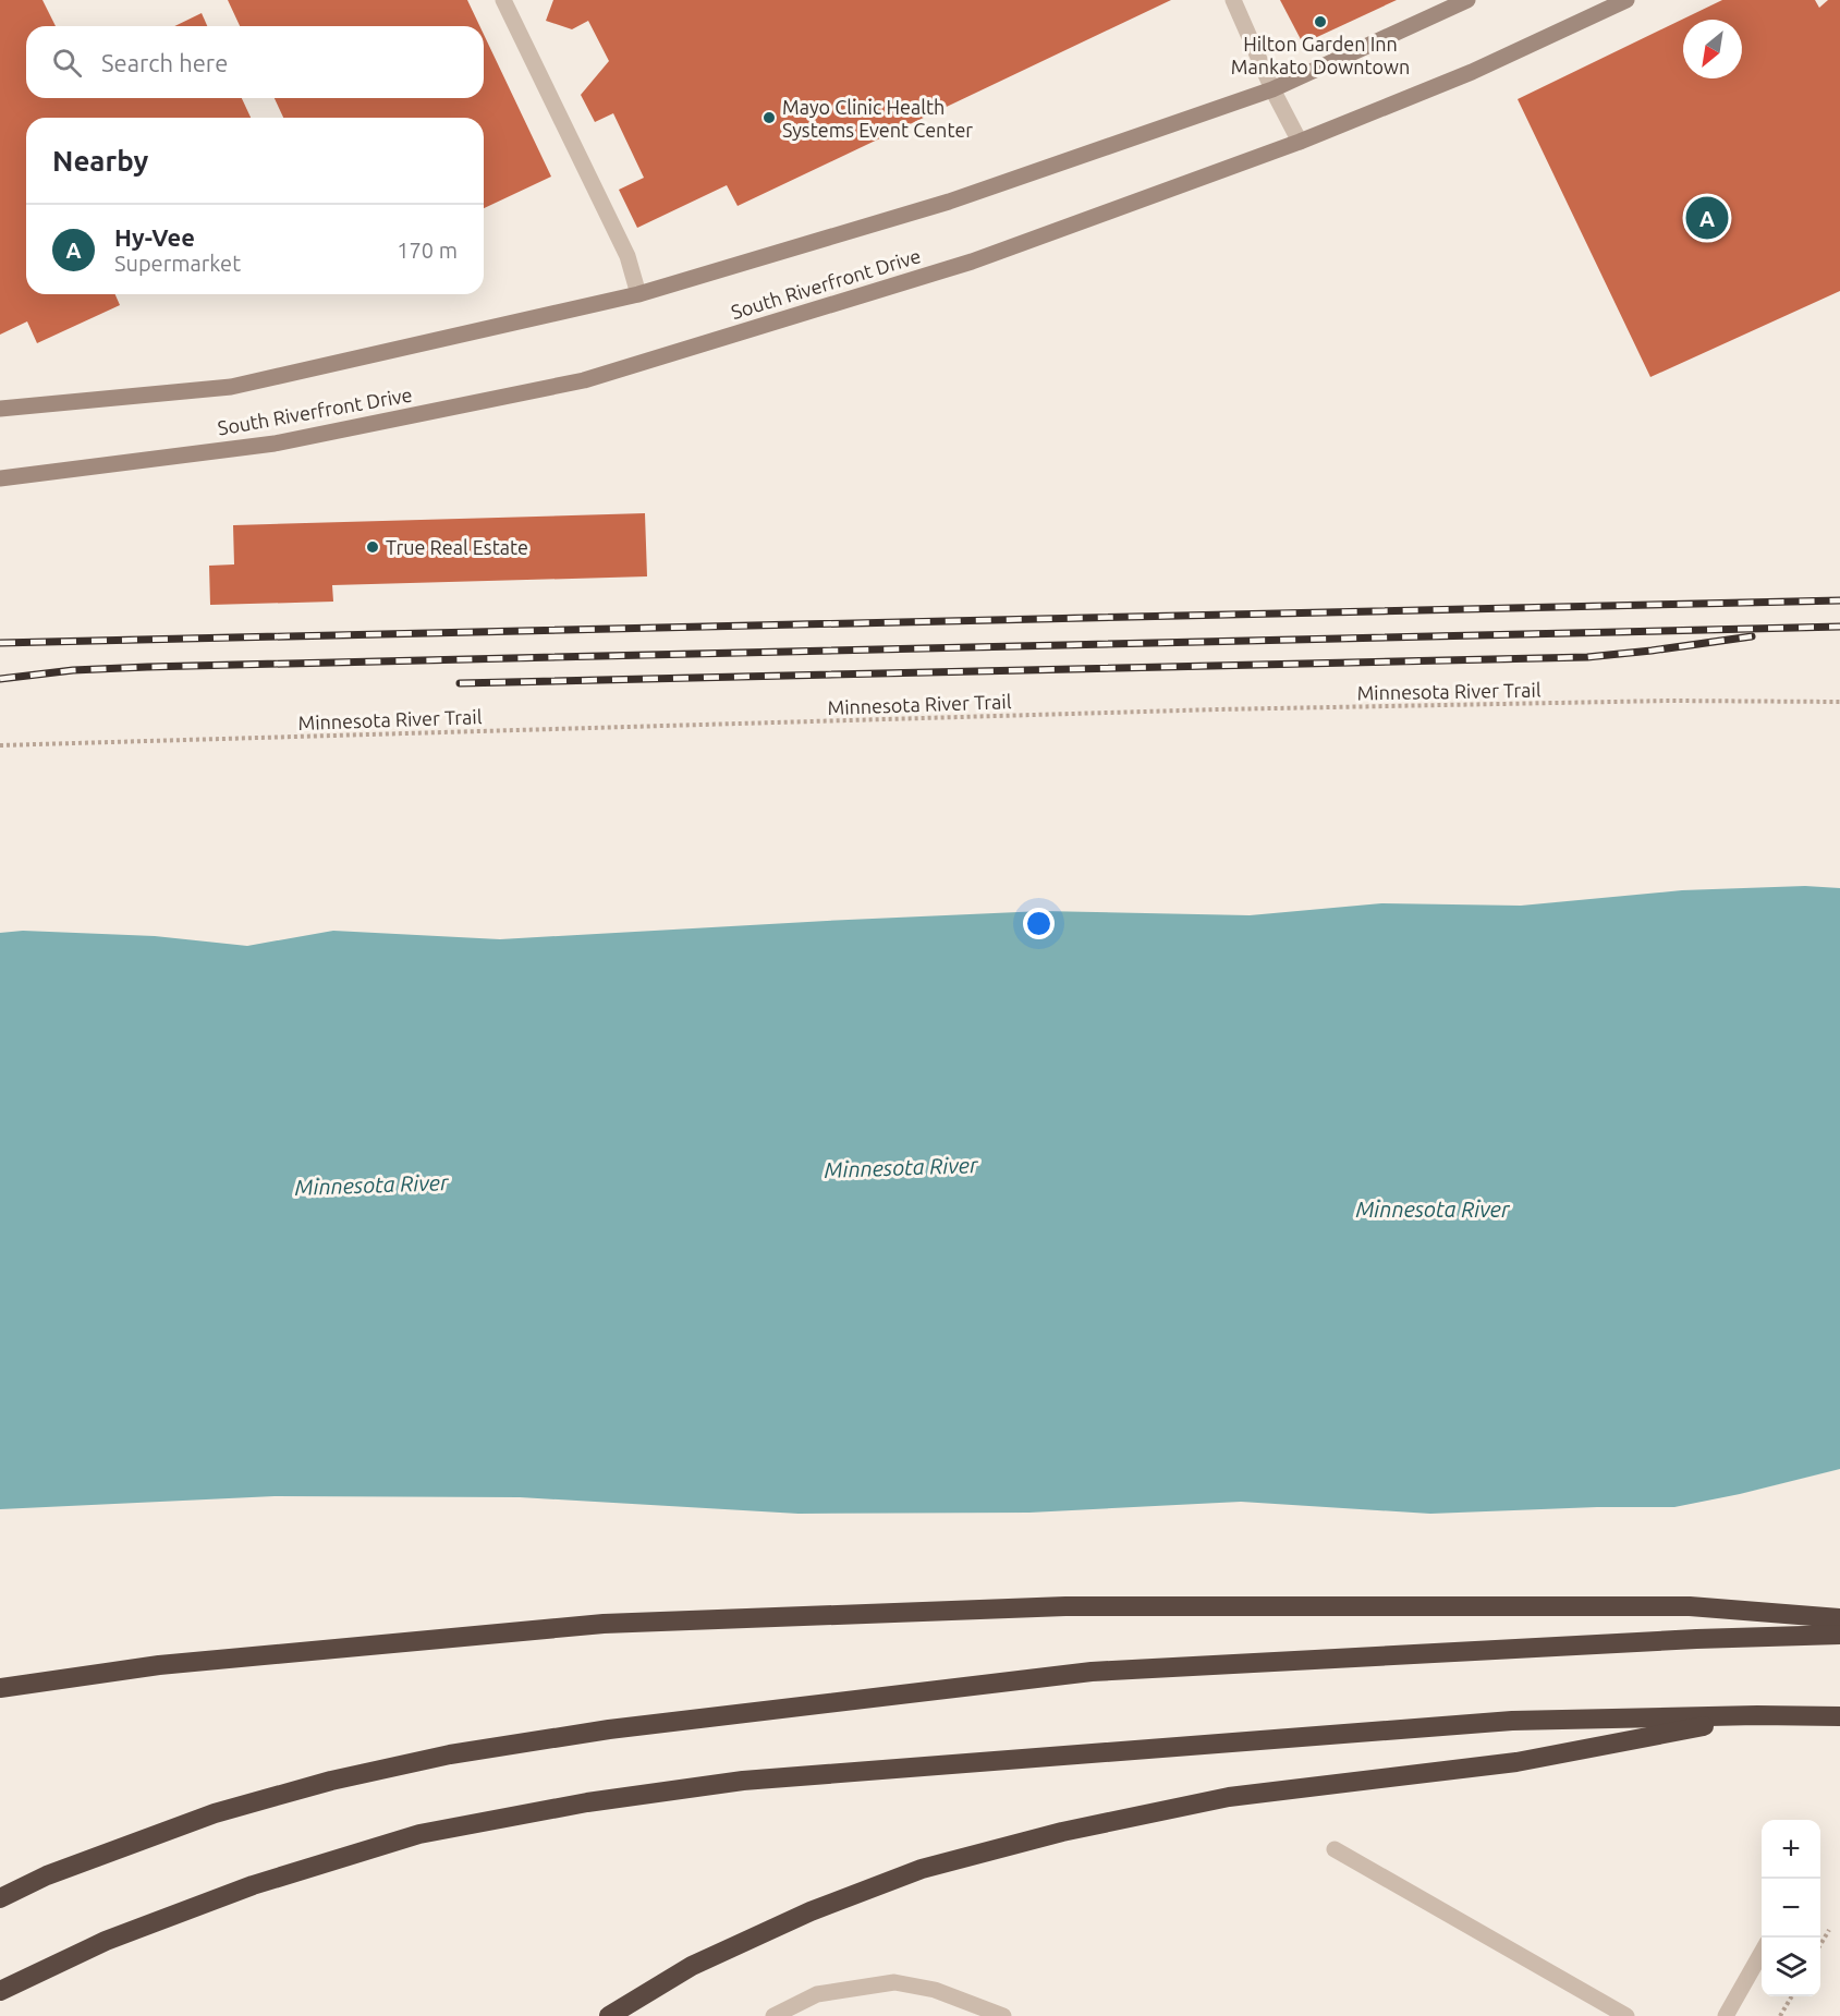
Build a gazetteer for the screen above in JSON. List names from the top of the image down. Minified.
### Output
{"streets":{"main road":["South Riverfront Drive"],"path":["Minnesota River Trail"]},"water":["Minnesota River"],"places":["Hilton Garden Inn Mankato Downtown","Mayo Clinic Health Systems Event Center","True Real Estate"],"north":"bottom left","page":{"search":"Search here","heading":"Nearby","pins":"A","list":[{"mark":"A","name":"Hy-Vee","note":"Supermarket","value":"170 m"}],"map_buttons":["+","−"]}}
